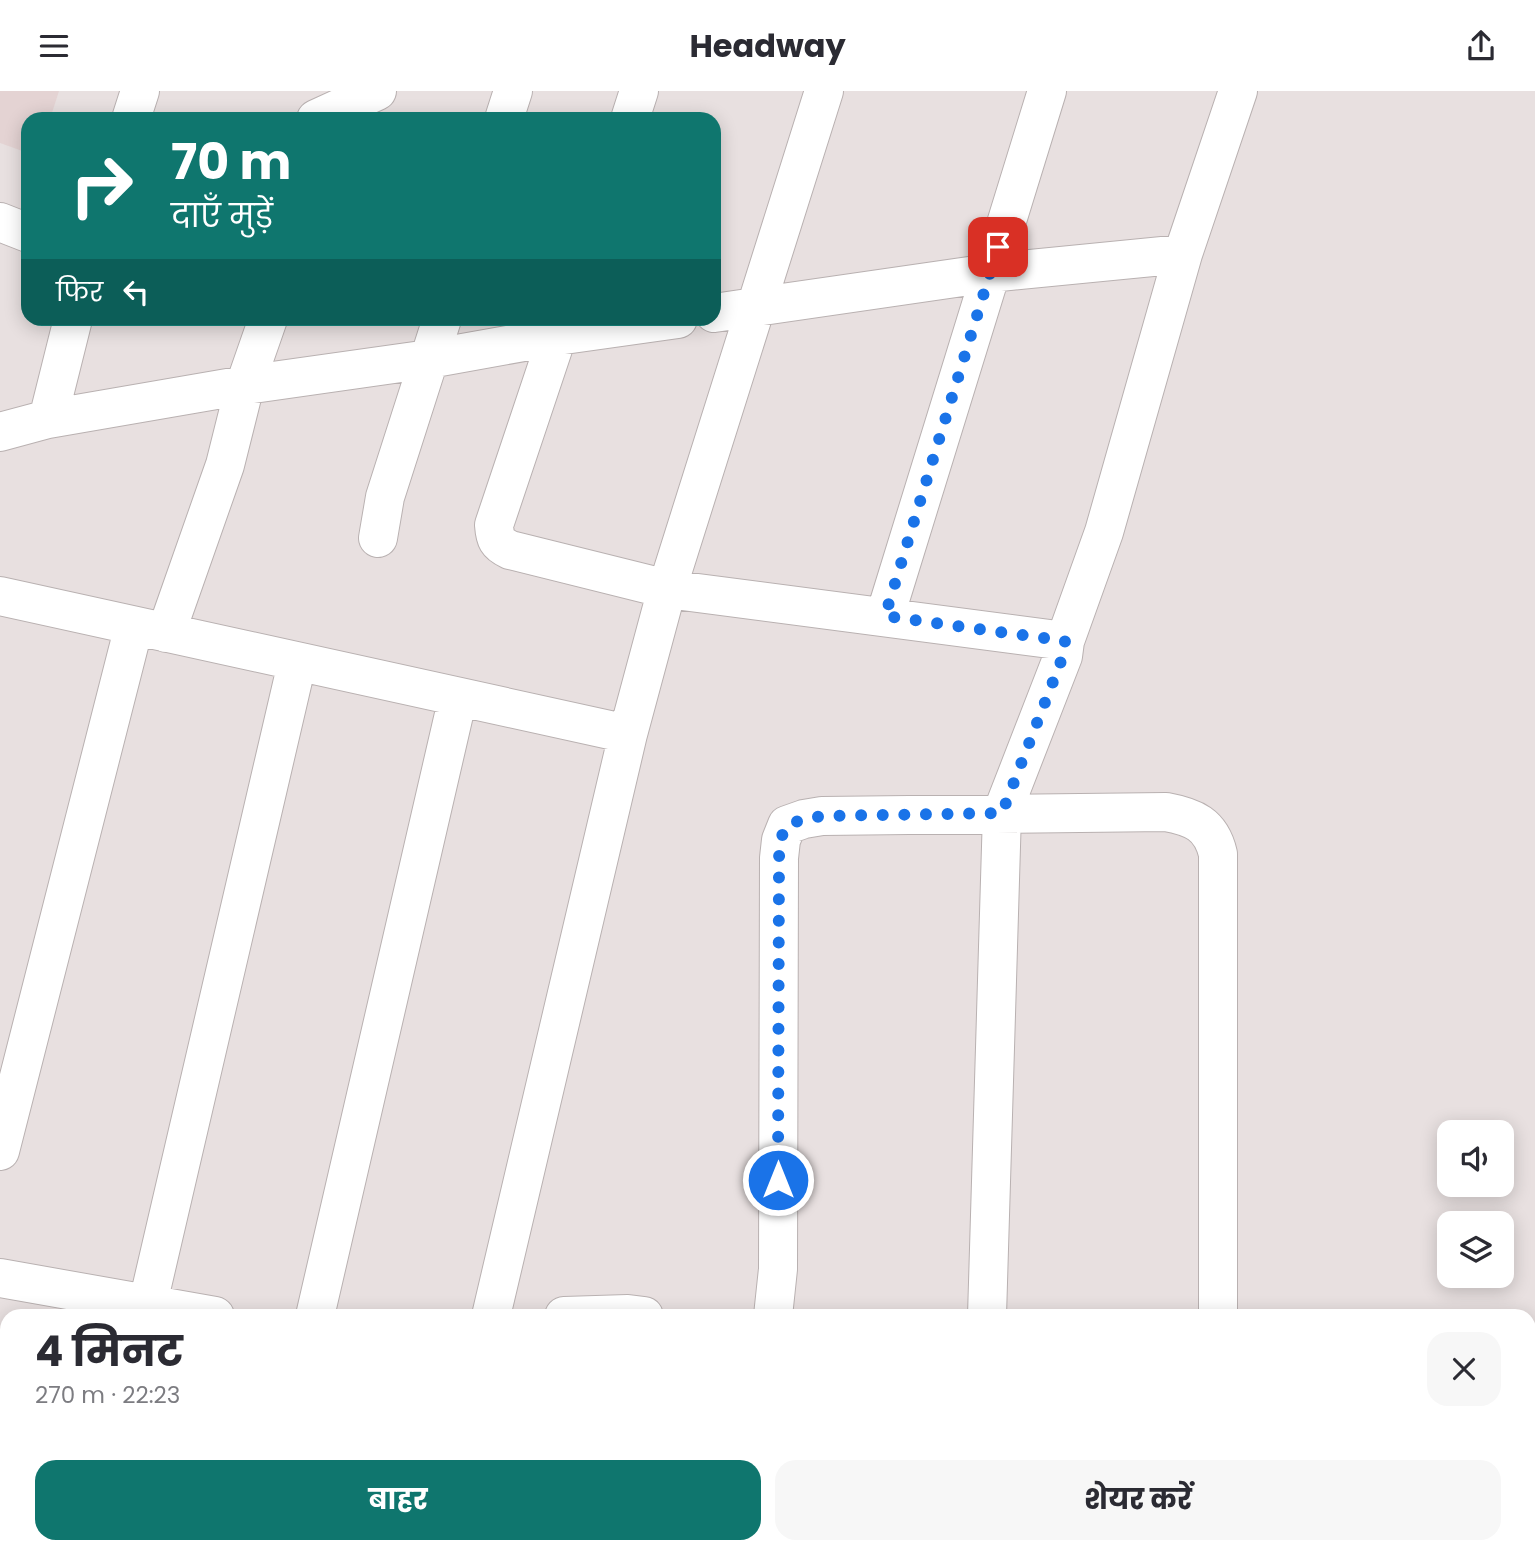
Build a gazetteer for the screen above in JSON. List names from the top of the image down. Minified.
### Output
{"page":{"header":"Headway","turn":["70 m","दाएँ मुड़ें"],"then":"फिर","heading":["4 मिनट","270 m · 22:23"],"buttons":["बाहर","शेयर करें"]}}
